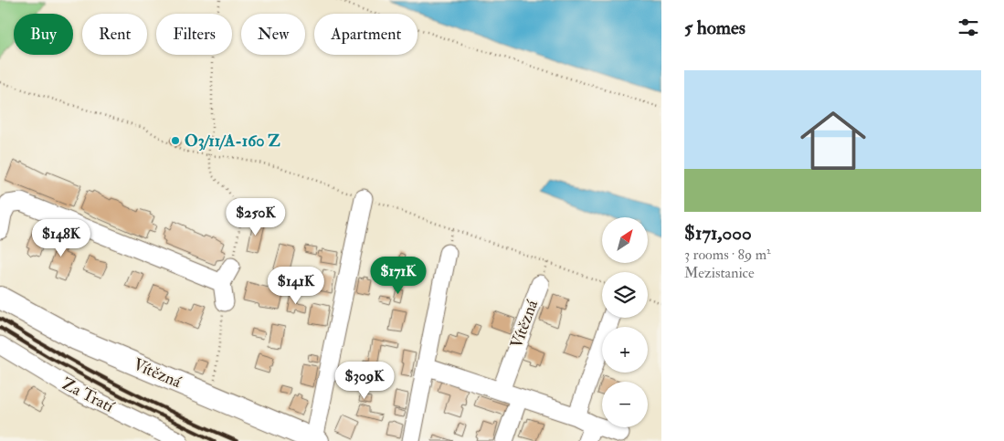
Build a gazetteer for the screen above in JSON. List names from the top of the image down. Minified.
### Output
{"streets":{"main road":["Vítězná"],"street":["Za Tratí"]},"places":["O3/11/A-160 Z"],"north":"top right","page":{"heading":"5 homes","chip":["Buy","Rent","Filters","New","Apartment"],"list":[{"name":"$171,000","note":"3 rooms · 89 m² · Mezistanice"}],"price":["$250K","$148K","$171K","$141K","$309K"],"map_buttons":["+","−"]}}
